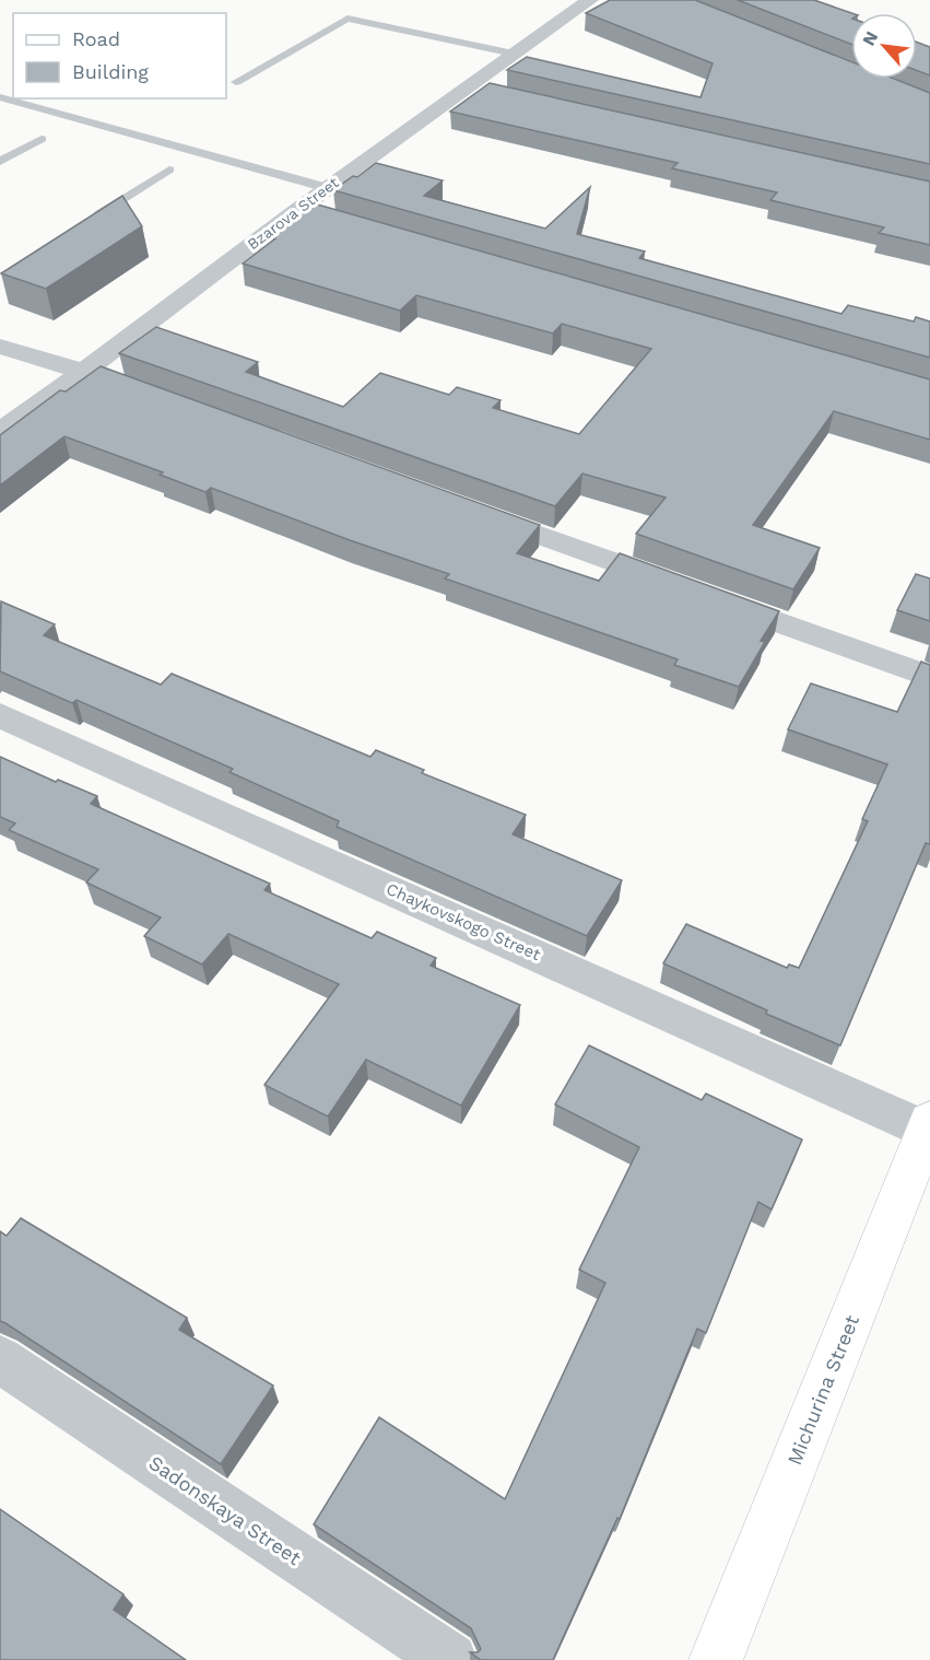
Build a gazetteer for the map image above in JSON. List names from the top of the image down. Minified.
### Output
{"streets":{"street":["Bzarova Street","Chaykovskogo Street","Michurina Street","Sadonskaya Street"]},"crossings":[["Chaykovskogo Street","Michurina Street"]],"legend":["Road","Building"],"north":"top left"}
